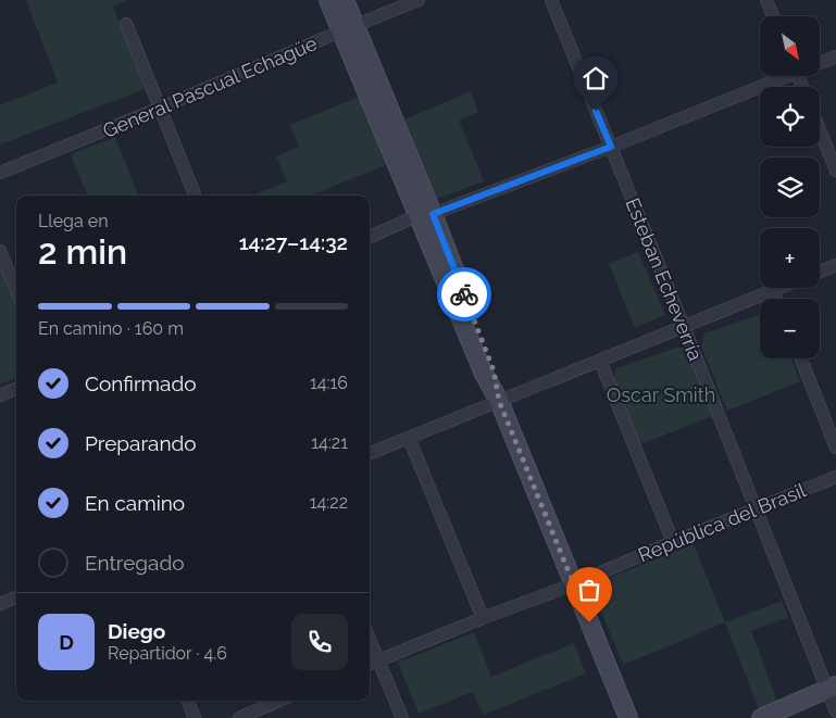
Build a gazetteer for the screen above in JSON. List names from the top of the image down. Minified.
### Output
{"streets":{"street":["General Pascual Echagüe","Esteban Echeverría","República del Brasil"]},"crossings":[["Esteban Echeverría","República del Brasil"]],"parks":["Oscar Smith"],"north":"bottom right","page":{"map_buttons":["+","−"],"heading":["2 min","Llega en","14:27–14:32"],"panel":["Diego","Repartidor · 4.6"],"bar":"En camino · 160 m","list":[["Confirmado","14:16"],["Preparando","14:21"],["En camino","14:22"],"Entregado"],"round":"D"}}
